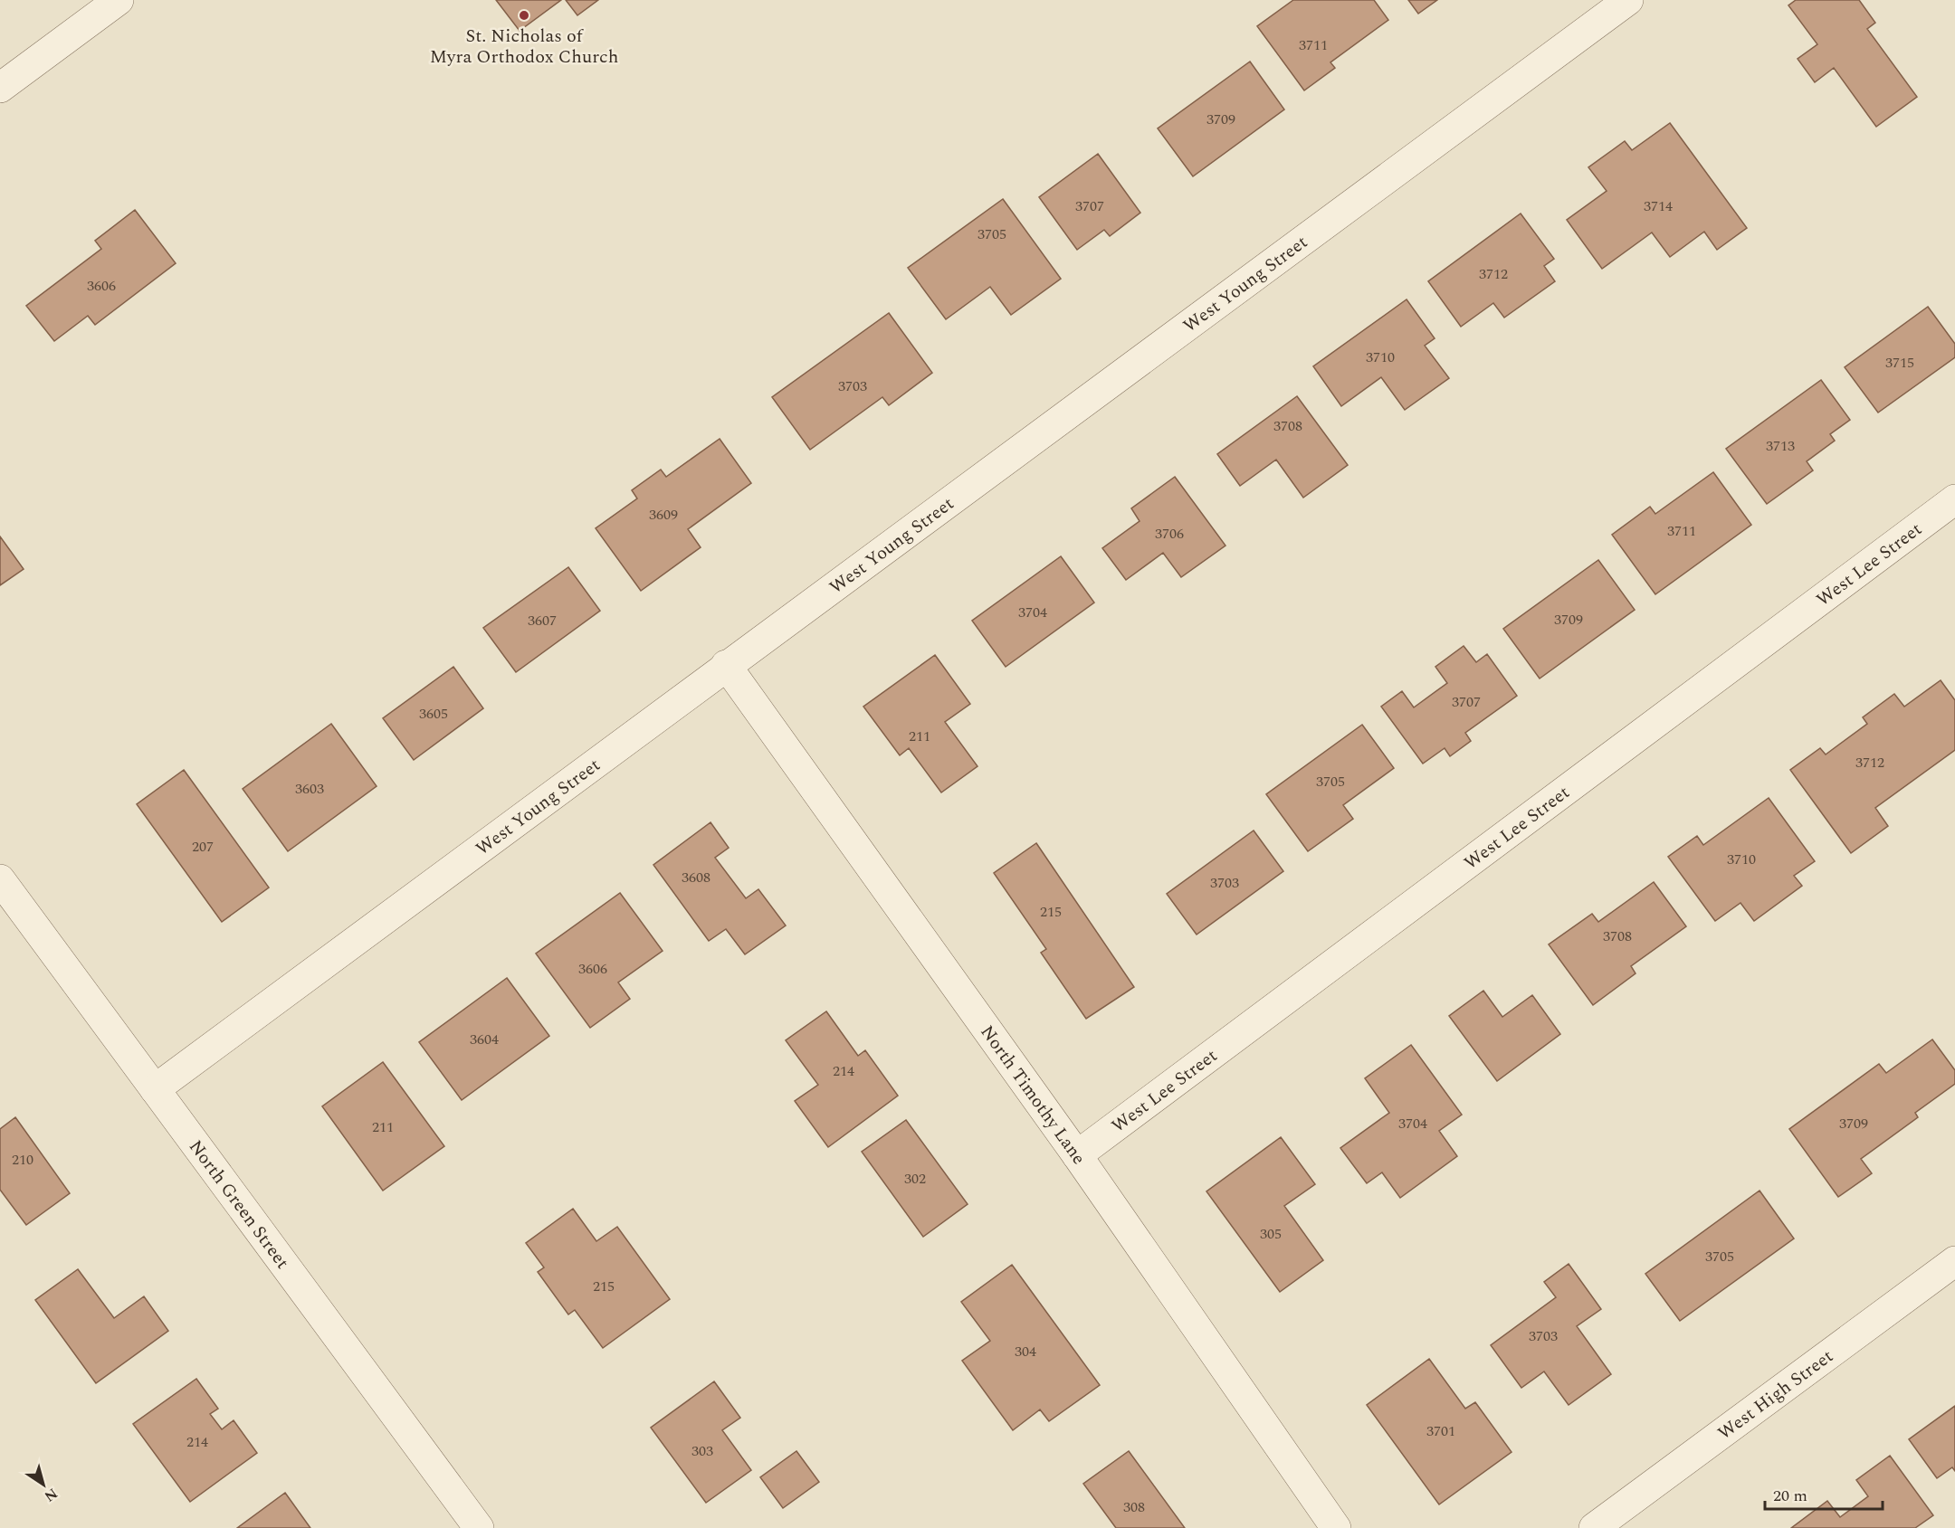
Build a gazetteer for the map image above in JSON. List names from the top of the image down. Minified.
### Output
{"streets":{"street":["West Young Street","West Lee Street","North Timothy Lane","North Green Street","West High Street"]},"crossings":[["West Young Street","North Timothy Lane"],["West Young Street","North Green Street"],["West Lee Street","North Timothy Lane"]],"places":["St. Nicholas of Myra Orthodox Church"],"house_numbers":["3711","3709","3707","3714","3705","3712","3606","3710","3715","3703","3708","3713","3609","3711","3706","3704","3709","3607","3707","3605","211","3712","3705","3603","207","3710","3608","3703","215","3708","3606","3604","214","3704","3709","211","210","302","305","3705","215","3703","304","3701","214","303","308"],"scale_bar":"20 m","north":"bottom right"}
